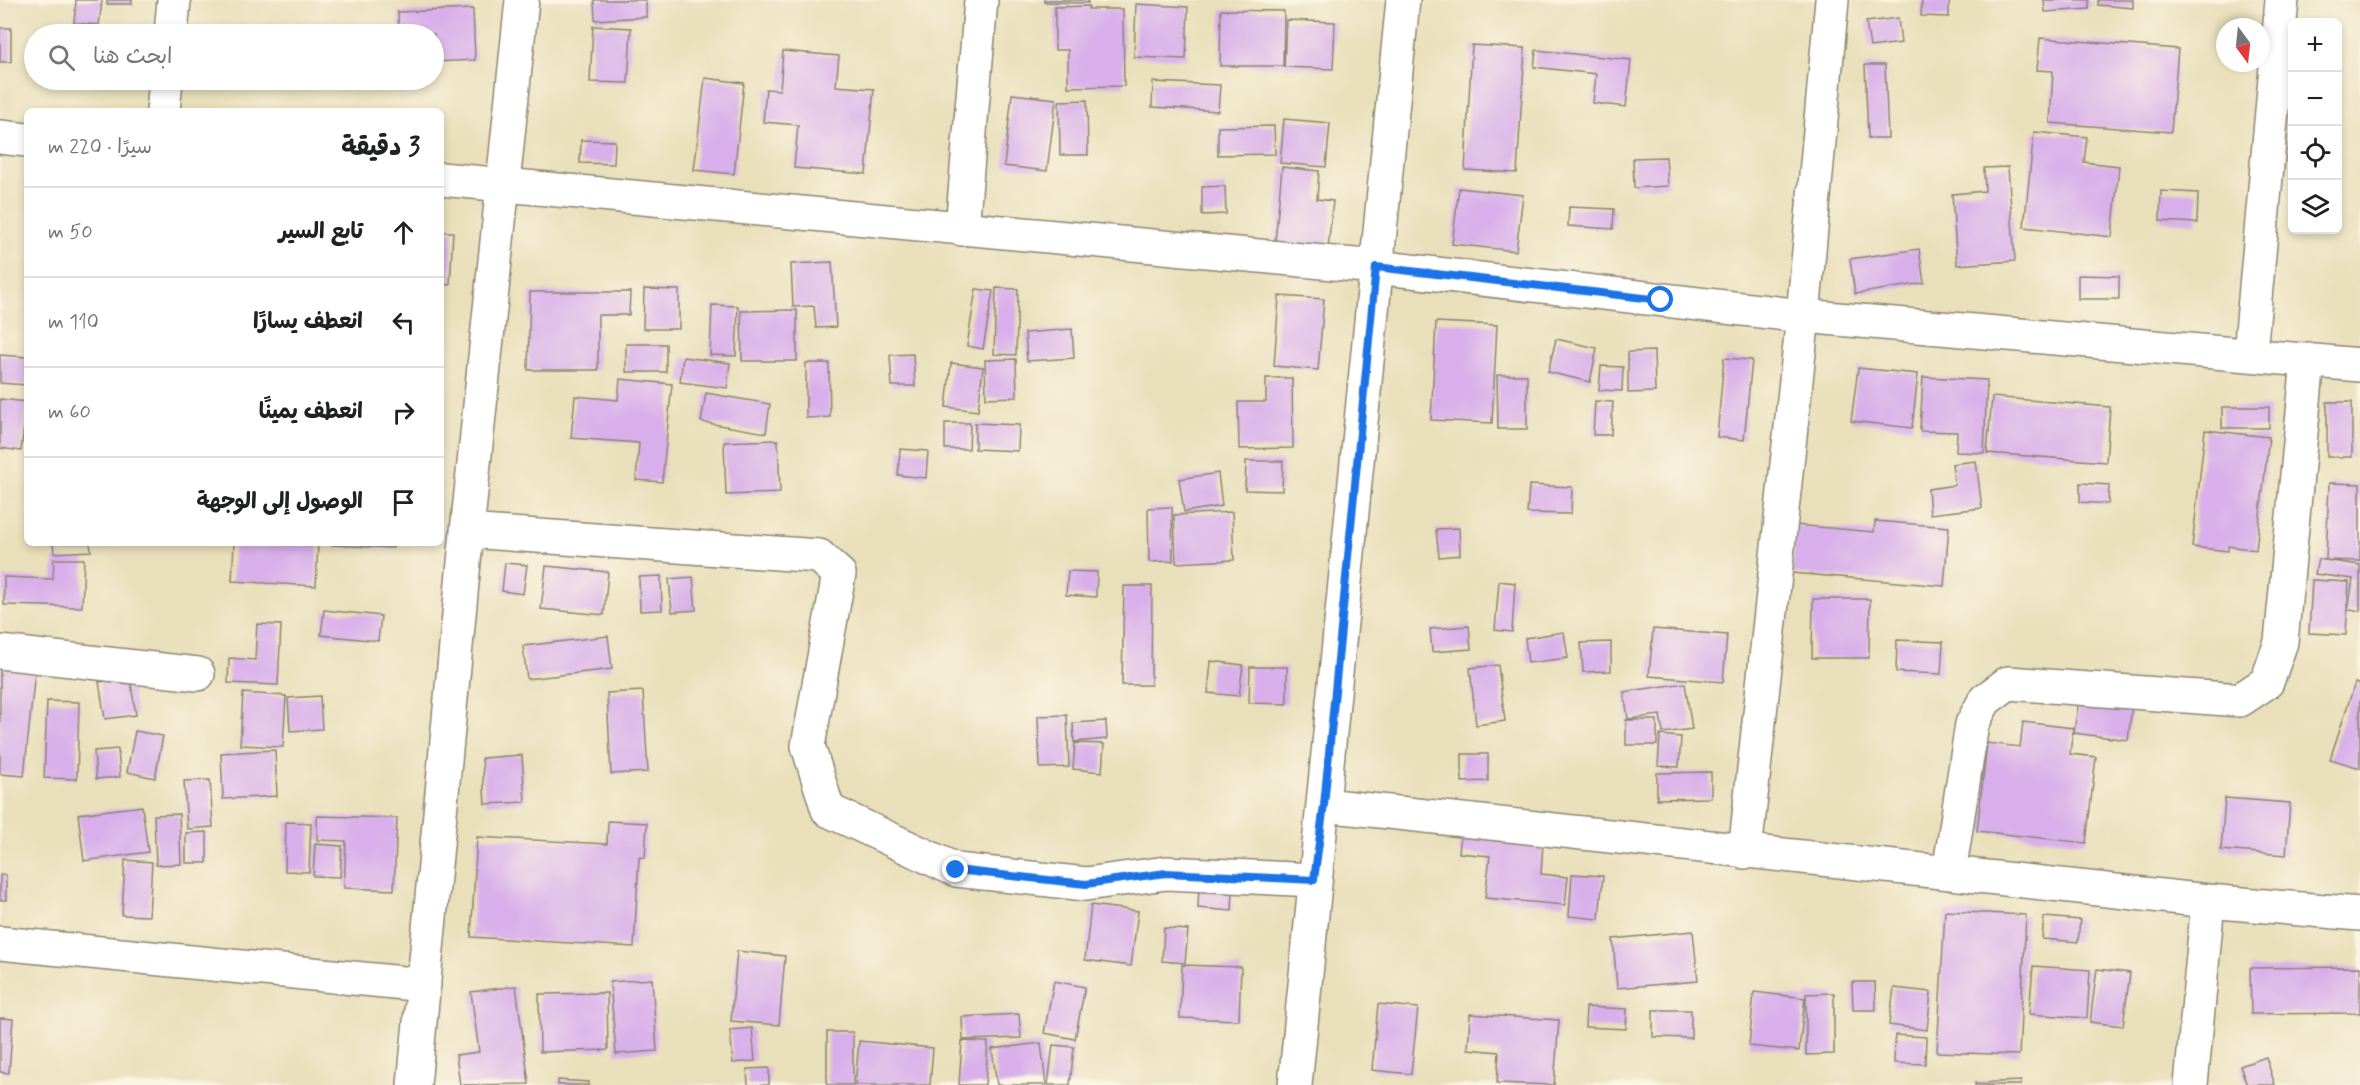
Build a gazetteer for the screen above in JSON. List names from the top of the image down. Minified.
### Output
{"north":"bottom","page":{"map_buttons":["+","−"],"search":"ابحث هنا","heading":["3 دقيقة","سيرًا · 220 m"],"list":[["تابع السير","50 m"],["انعطف يسارًا","110 m"],["انعطف يمينًا","60 m"],"الوصول إلى الوجهة"]}}
